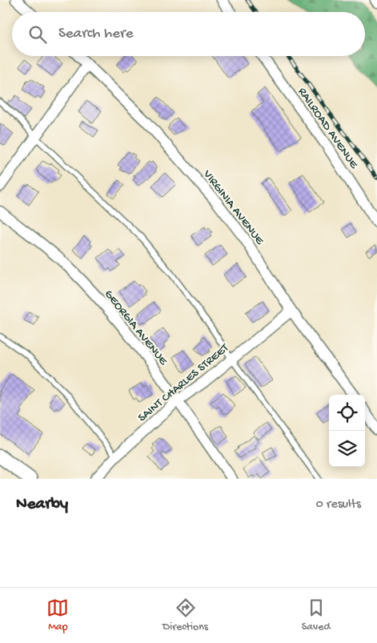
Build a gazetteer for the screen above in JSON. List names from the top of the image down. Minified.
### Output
{"streets":{"street":["RAILROAD AVENUE","VIRGINIA AVENUE","GEORGIA AVENUE","SAINT CHARLES STREET"]},"crossings":[["VIRGINIA AVENUE","SAINT CHARLES STREET"],["GEORGIA AVENUE","SAINT CHARLES STREET"]],"page":{"search":"Search here","heading":["Nearby","0 results"],"nav":["Map","Directions","Saved"]}}
